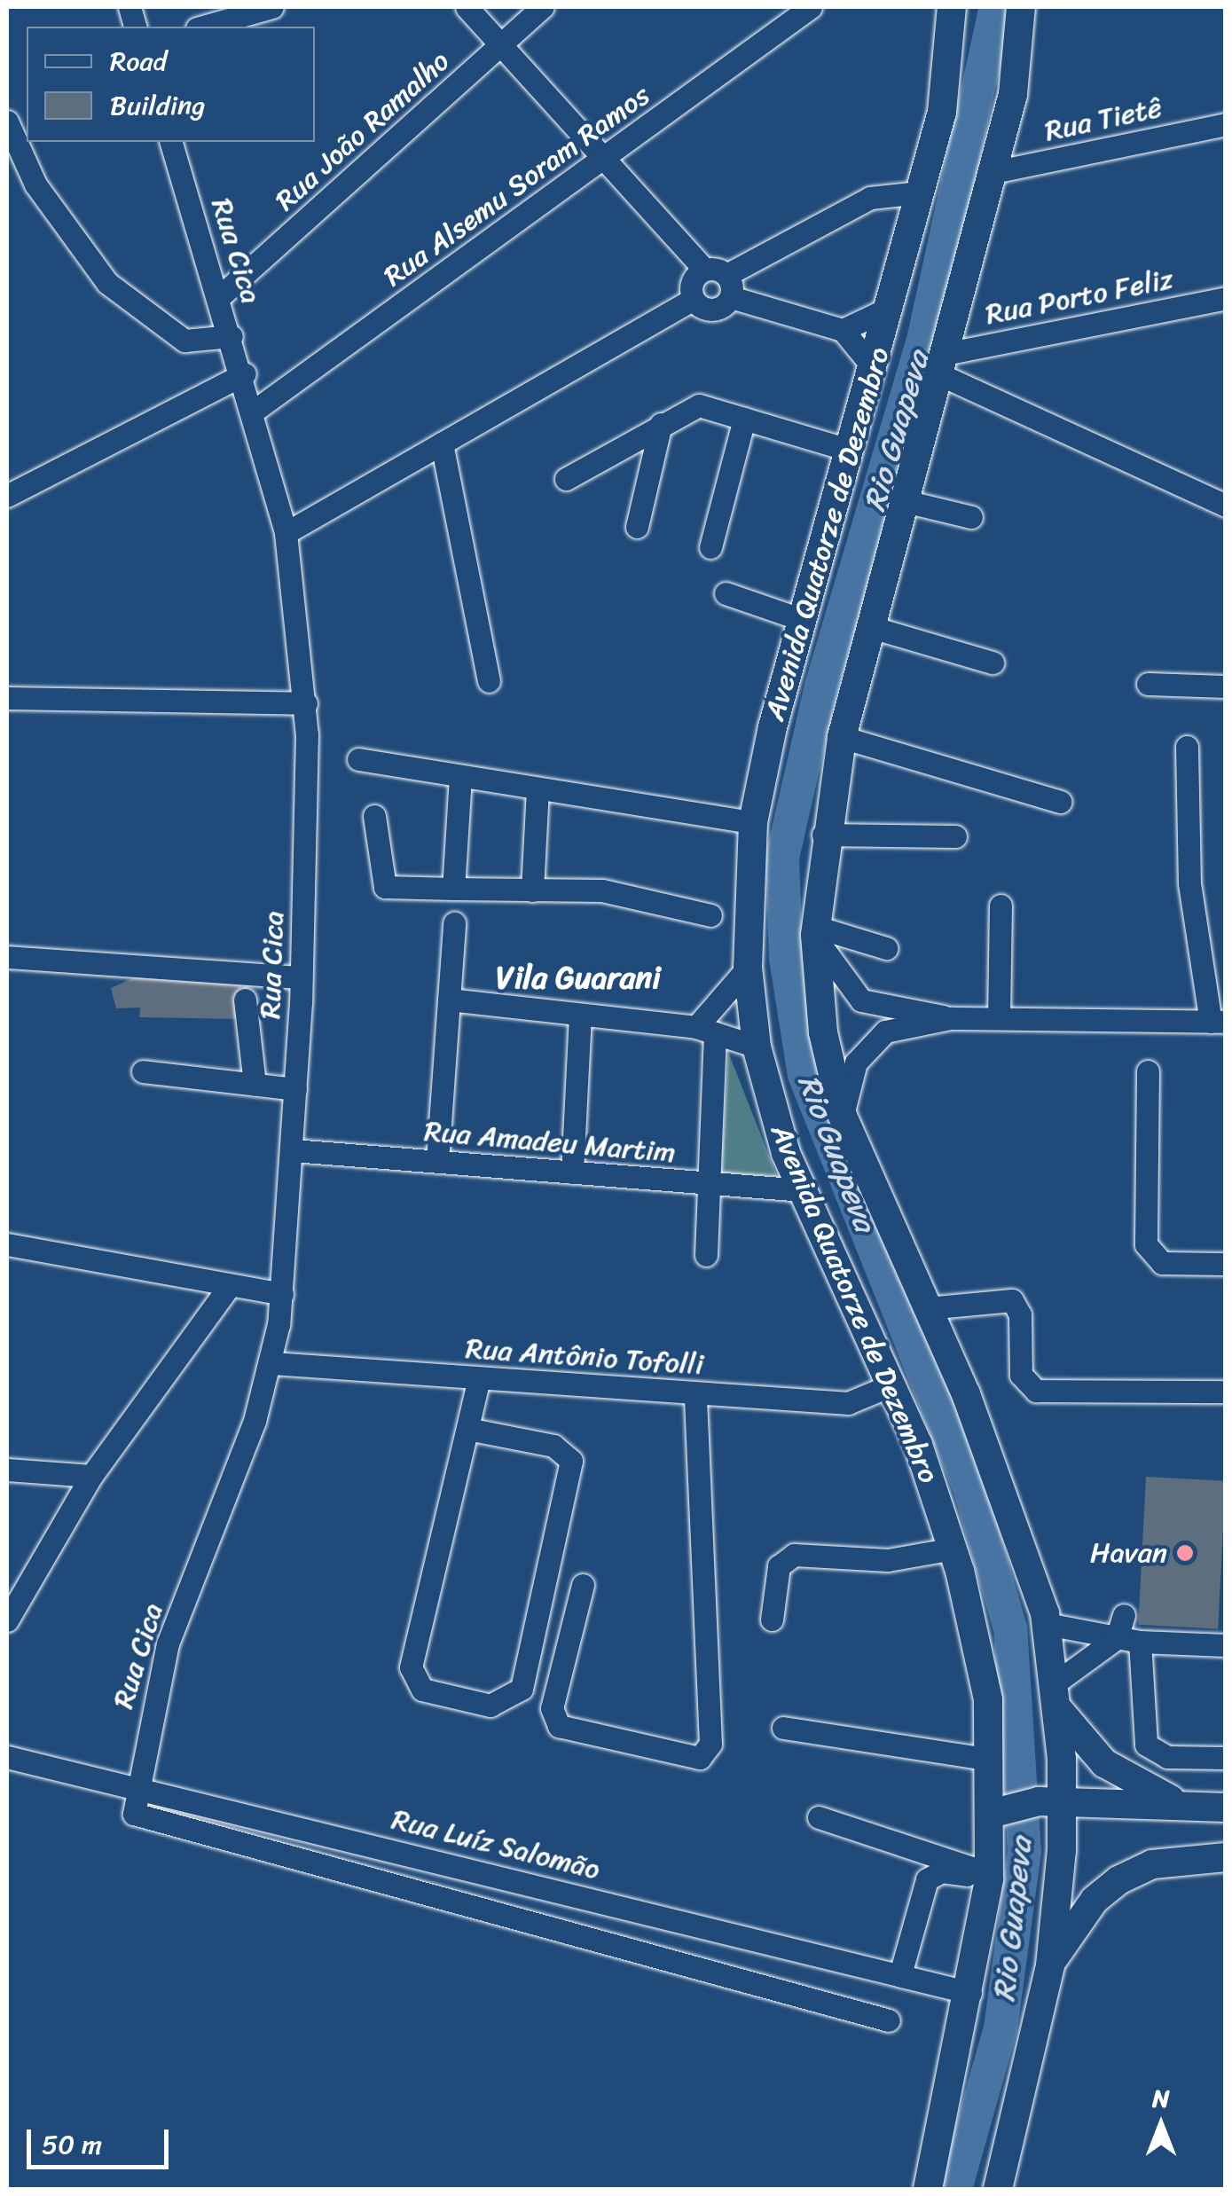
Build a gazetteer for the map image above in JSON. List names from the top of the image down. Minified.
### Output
{"streets":{"main road":["Avenida Quatorze de Dezembro"],"street":["Rua Tietê","Rua João Ramalho","Rua Alsemu Soram Ramos","Rua Cica","Rua Porto Feliz","Rua Amadeu Martim","Rua Antônio Tofolli","Rua Luíz Salomão"]},"crossings":[["Rua Tietê","Avenida Quatorze de Dezembro"],["Rua João Ramalho","Rua Cica"],["Rua Alsemu Soram Ramos","Rua Cica"],["Rua Cica","Rua Amadeu Martim"],["Rua Cica","Rua Antônio Tofolli"],["Rua Cica","Rua Luíz Salomão"],["Rua Porto Feliz","Avenida Quatorze de Dezembro"],["Avenida Quatorze de Dezembro","Rua Amadeu Martim"],["Avenida Quatorze de Dezembro","Rua Antônio Tofolli"],["Avenida Quatorze de Dezembro","Rua Luíz Salomão"]],"districts":["Vila Guarani"],"water":["Rio Guapeva"],"places":["Havan"],"legend":["Road","Building"],"scale_bar":"50 m","north":"top"}
